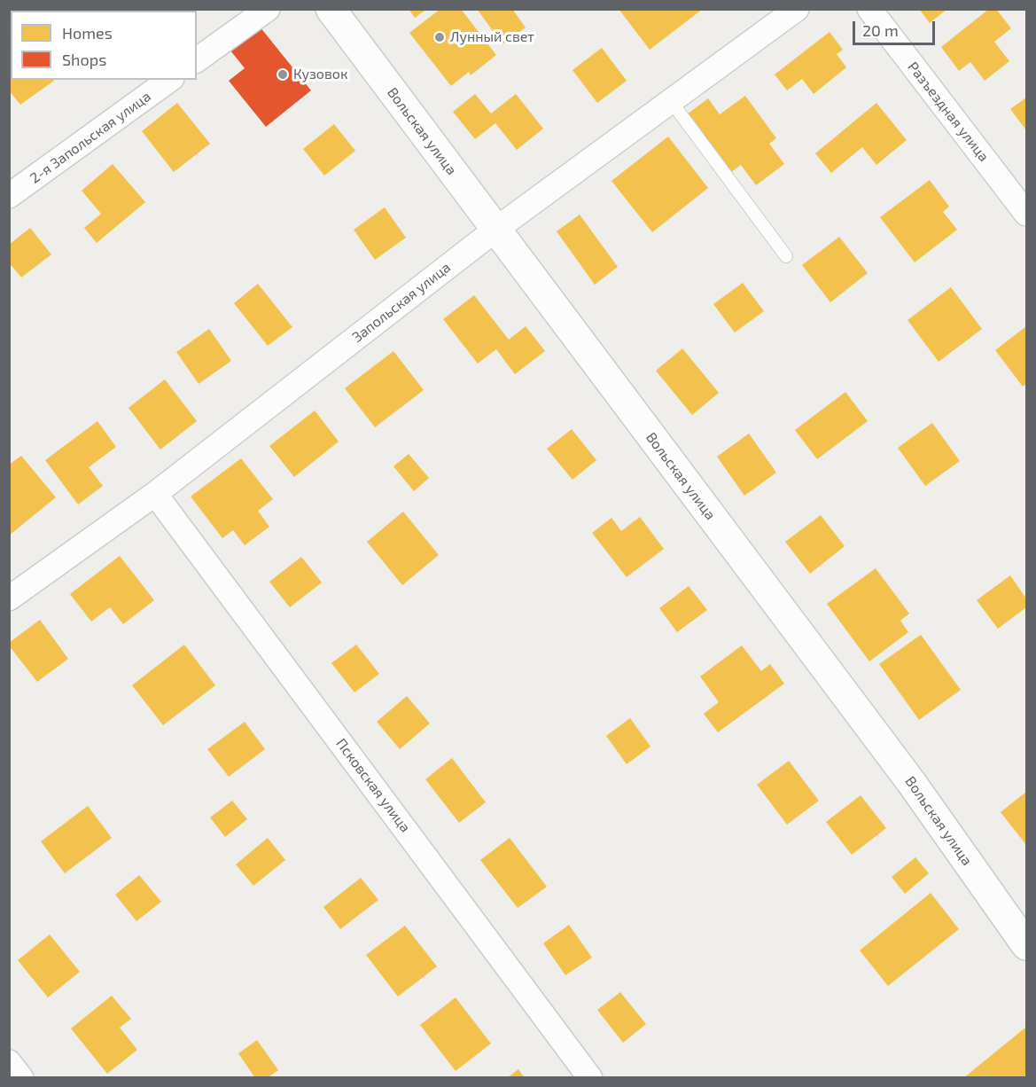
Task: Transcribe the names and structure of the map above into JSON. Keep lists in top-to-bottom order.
{
  "streets": {
    "street": [
      "Разъездная улица",
      "Вольская улица",
      "2-я Запольская улица",
      "Запольская улица",
      "Псковская улица"
    ]
  },
  "crossings": [
    ["Вольская улица", "Запольская улица"],
    ["Запольская улица", "Псковская улица"]
  ],
  "places": ["Лунный свет", "Кузовок"],
  "legend": ["Homes", "Shops"],
  "scale_bar": "20 m"
}
